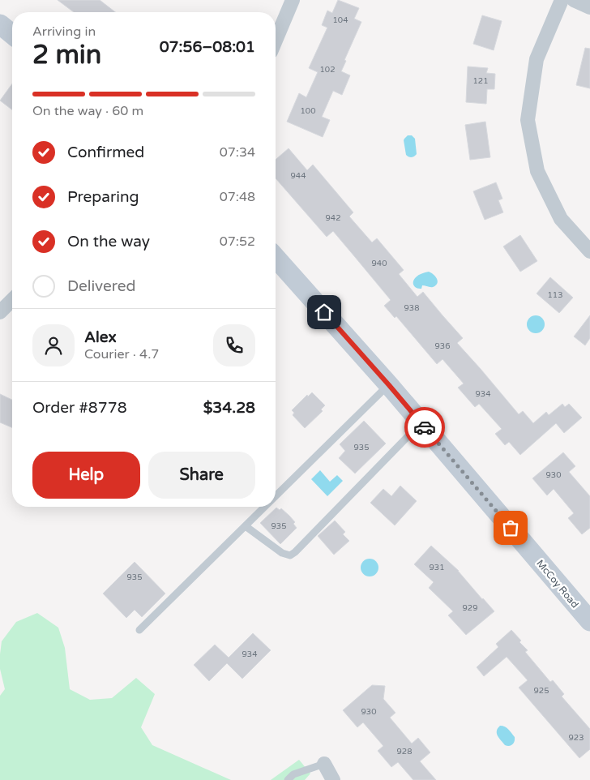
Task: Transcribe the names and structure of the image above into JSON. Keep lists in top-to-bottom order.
{
  "streets": {
    "street": ["McCoy Road"]
  },
  "house_numbers": [
    "104",
    "102",
    "121",
    "100",
    "944",
    "942",
    "940",
    "113",
    "938",
    "936",
    "934",
    "935",
    "930",
    "935",
    "931",
    "935",
    "929",
    "934",
    "925",
    "930",
    "923",
    "928"
  ],
  "page": {
    "heading": ["2 min", "Arriving in", "07:56–08:01"],
    "panel": [
      "Alex",
      "Courier · 4.7",
      "Order #8778",
      "$34.28"
    ],
    "bar": "On the way · 60 m",
    "list": [
      ["Confirmed", "07:34"],
      ["Preparing", "07:48"],
      ["On the way", "07:52"],
      "Delivered"
    ],
    "buttons": ["Help", "Share"]
  }
}
